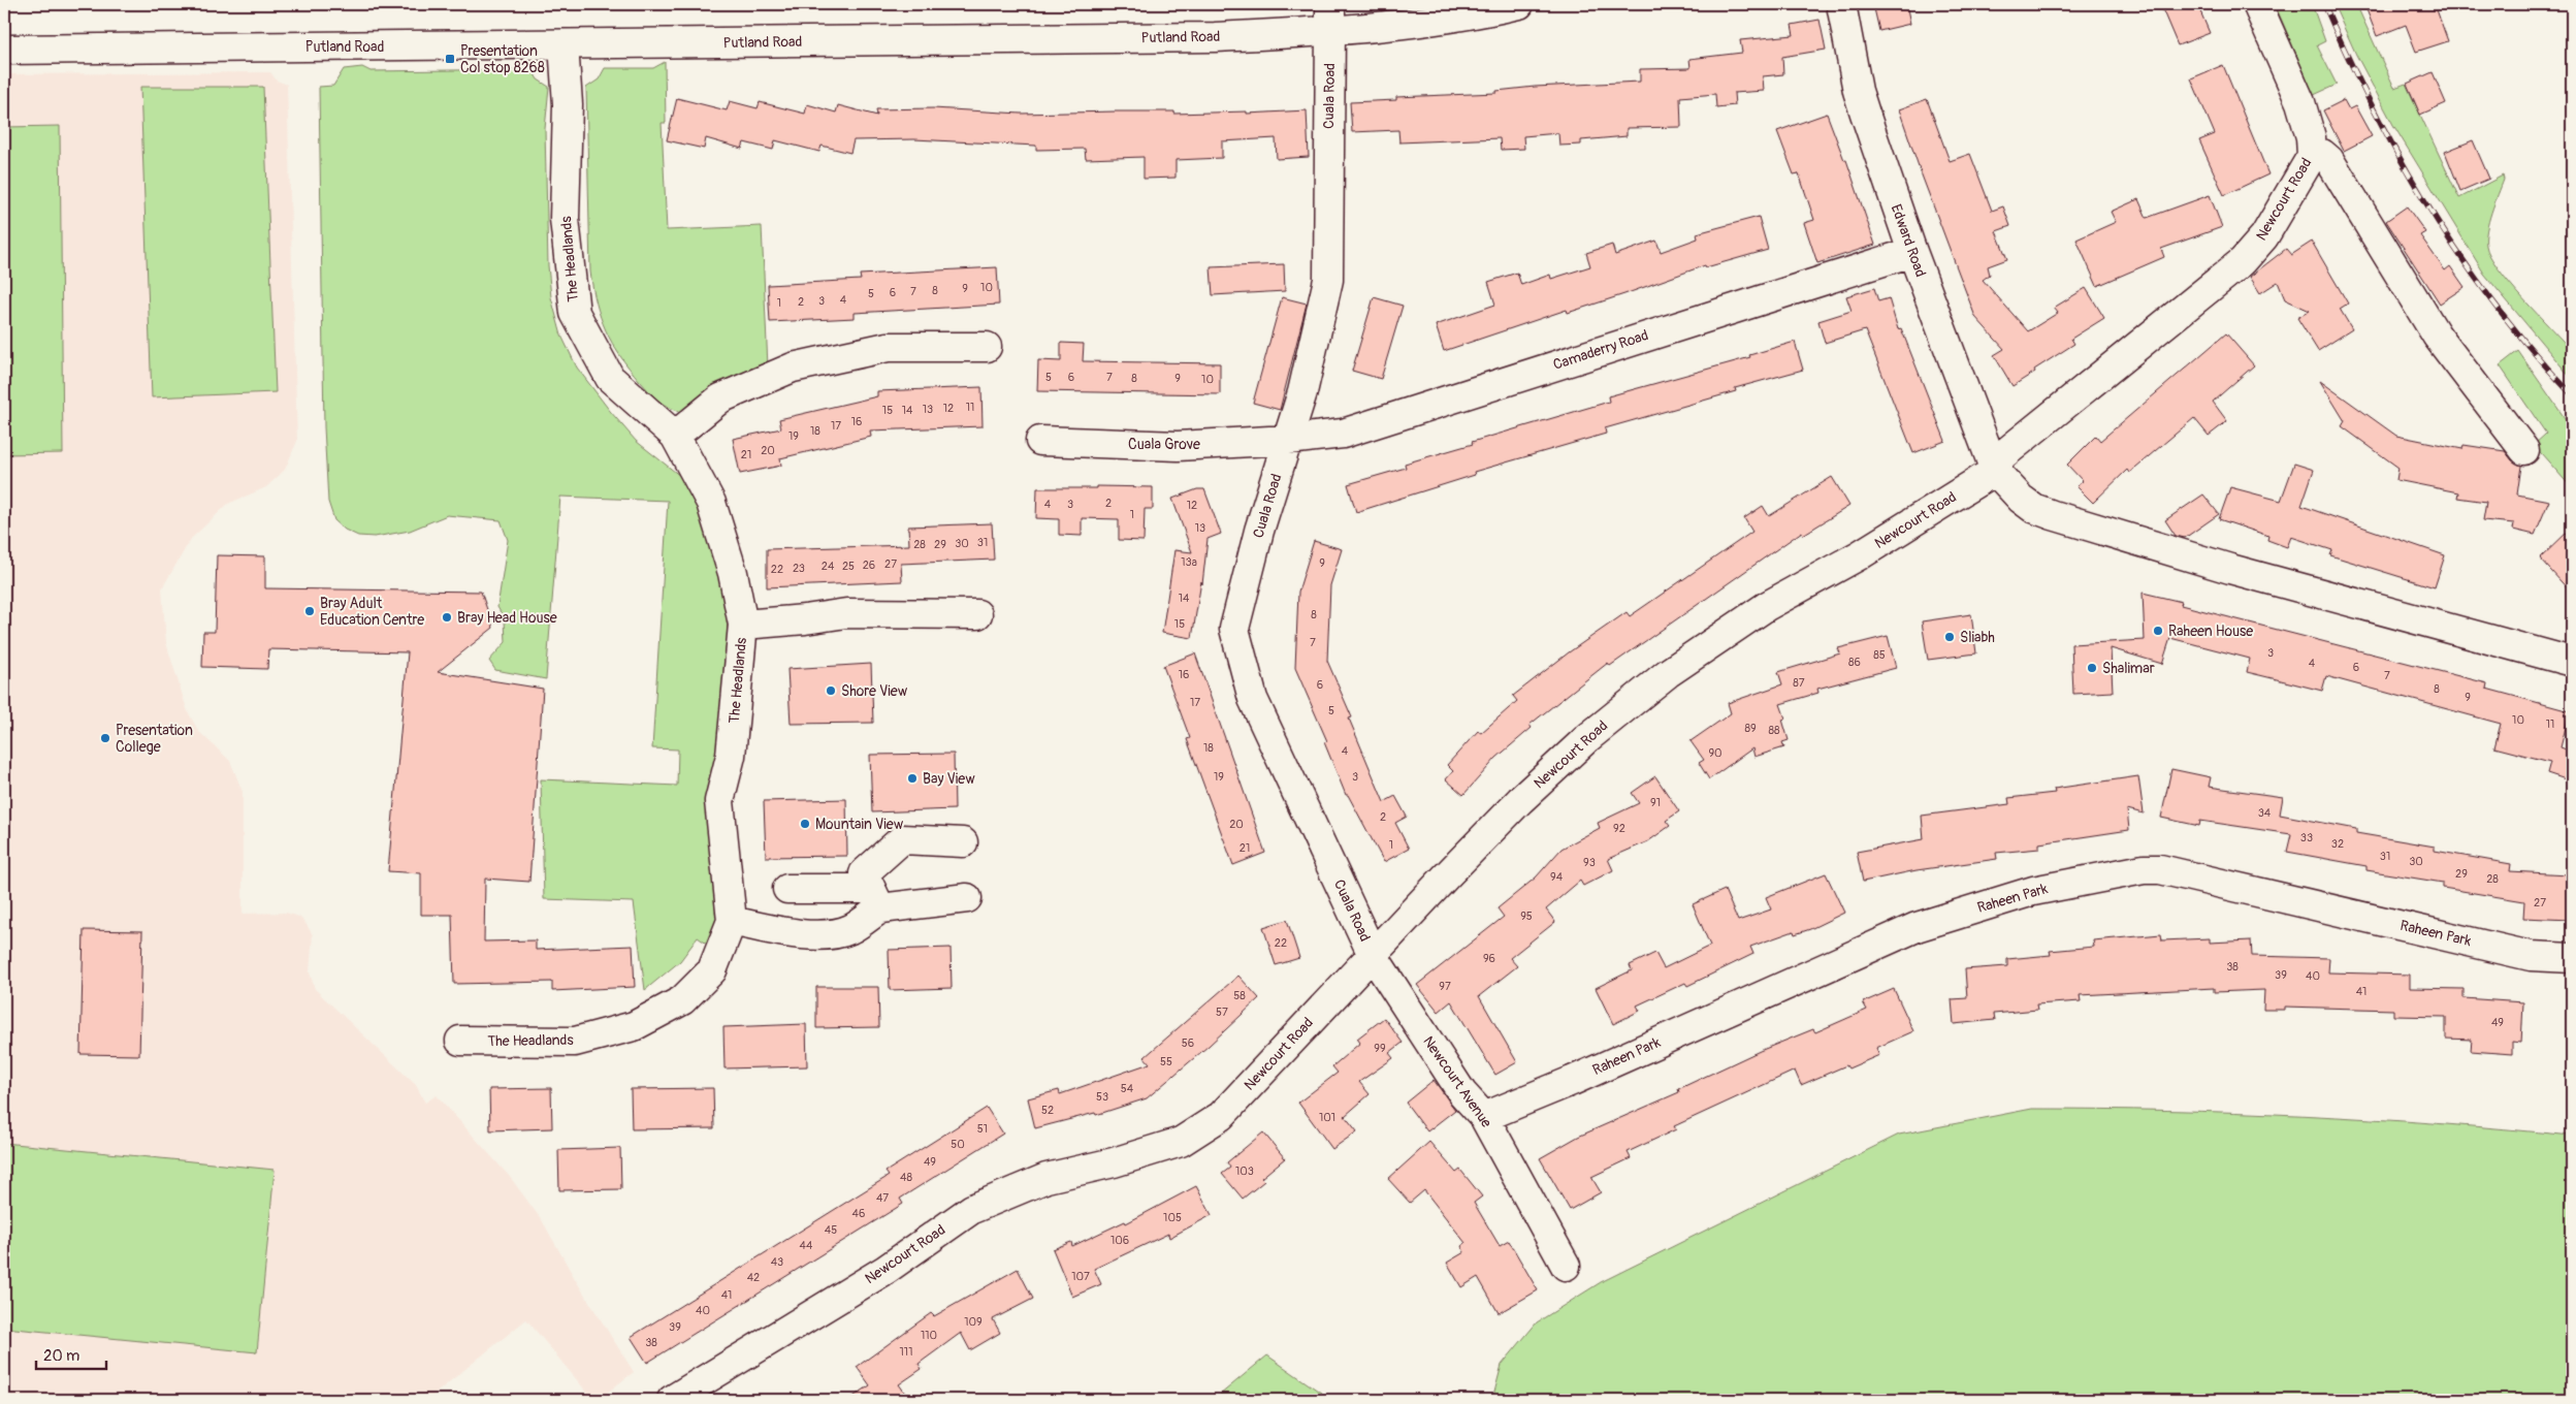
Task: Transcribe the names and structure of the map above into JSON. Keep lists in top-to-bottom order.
{
  "streets": {
    "street": [
      "Putland Road",
      "Cuala Road",
      "Newcourt Road",
      "Edward Road",
      "The Headlands",
      "Camaderry Road",
      "Cuala Grove",
      "Raheen Park",
      "Newcourt Avenue"
    ]
  },
  "crossings": [
    ["Putland Road", "Cuala Road"],
    ["Putland Road", "The Headlands"],
    ["Cuala Road", "Newcourt Road"],
    ["Cuala Road", "Camaderry Road"],
    ["Cuala Road", "Cuala Grove"],
    ["Cuala Road", "Newcourt Avenue"],
    ["Newcourt Road", "Edward Road"],
    ["Newcourt Road", "Newcourt Avenue"],
    ["Edward Road", "Camaderry Road"],
    ["Camaderry Road", "Cuala Grove"],
    ["Raheen Park", "Newcourt Avenue"]
  ],
  "places": {
    "transit": ["Presentation Col stop 8268"],
    "other": [
      "Bray Adult Education Centre",
      "Bray Head House",
      "Raheen House",
      "Sliabh",
      "Shalimar",
      "Shore View",
      "Presentation College",
      "Bay View",
      "Mountain View"
    ]
  },
  "house_numbers": [
    "10",
    "9",
    "8",
    "7",
    "6",
    "5",
    "4",
    "3",
    "2",
    "1",
    "5",
    "6",
    "7",
    "8",
    "9",
    "10",
    "11",
    "12",
    "13",
    "15",
    "14",
    "16",
    "17",
    "18",
    "19",
    "20",
    "21",
    "2",
    "4",
    "3",
    "12",
    "1",
    "13",
    "31",
    "30",
    "28",
    "29",
    "13a",
    "9",
    "27",
    "26",
    "24",
    "25",
    "23",
    "22",
    "14",
    "8",
    "15",
    "7",
    "3",
    "85",
    "86",
    "4",
    "6",
    "16",
    "7",
    "87",
    "6",
    "8",
    "9",
    "17",
    "5",
    "10",
    "11",
    "89",
    "88",
    "18",
    "4",
    "90",
    "19",
    "3",
    "91",
    "34",
    "2",
    "20",
    "92",
    "33",
    "32",
    "1",
    "21",
    "31",
    "30",
    "93",
    "29",
    "94",
    "28",
    "27",
    "95",
    "22",
    "96",
    "38",
    "39",
    "40",
    "97",
    "41",
    "58",
    "57",
    "49",
    "56",
    "99",
    "55",
    "54",
    "53",
    "52",
    "101",
    "51",
    "50",
    "49",
    "103",
    "48",
    "47",
    "46",
    "105",
    "45",
    "106",
    "44",
    "43",
    "107",
    "42",
    "41",
    "40",
    "109",
    "39",
    "110",
    "38",
    "111"
  ],
  "scale_bar": "20 m"
}
